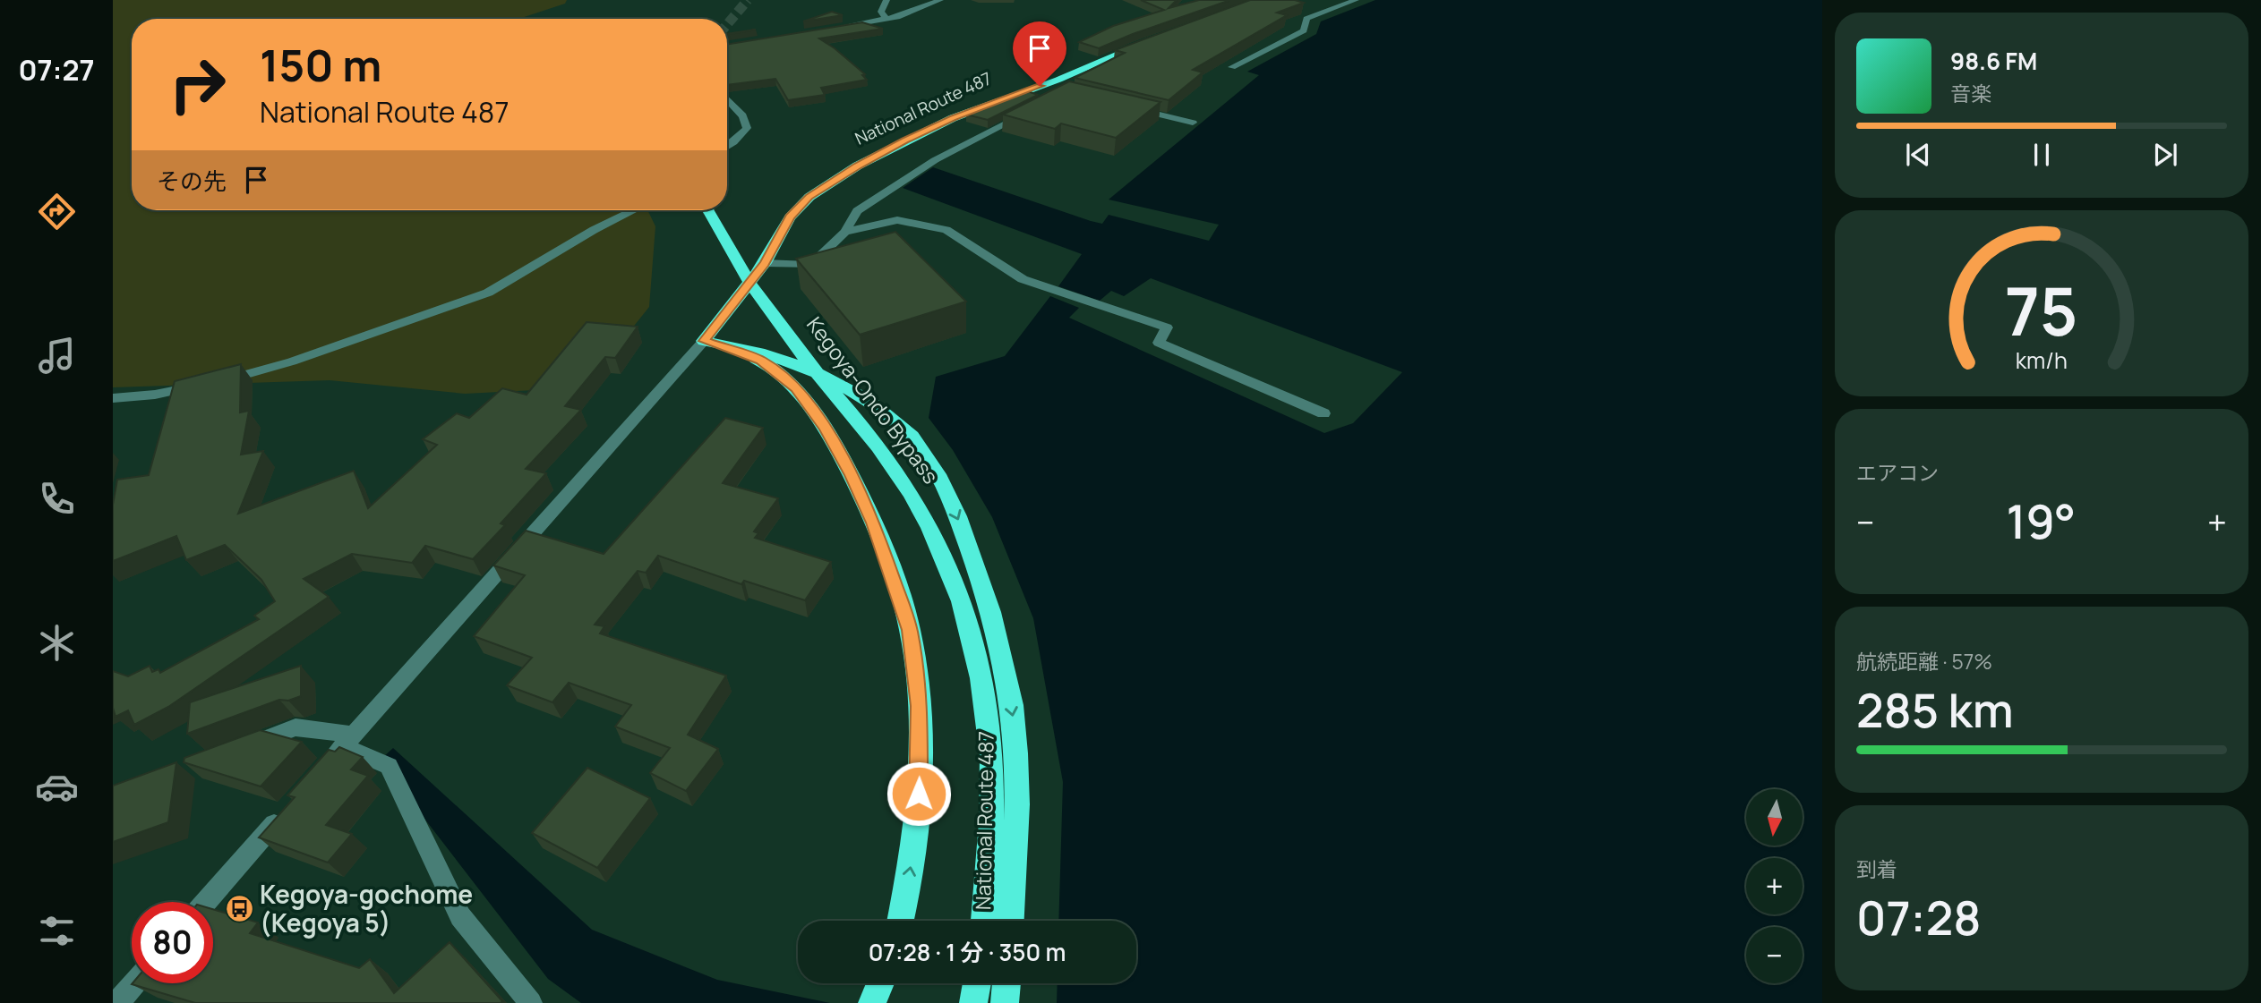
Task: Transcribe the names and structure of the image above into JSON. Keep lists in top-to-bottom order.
{
  "streets": {
    "highway": ["National Route 487", "Kegoya-Ondo Bypass"]
  },
  "places": {
    "bus stop": ["Kegoya-gochome (Kegoya 5)"]
  },
  "north": "bottom",
  "page": {
    "tabs": "07:27",
    "turn": ["150 m", "National Route 487"],
    "song": ["98.6 FM", "音楽"],
    "then": "その先",
    "tile": [
      "エアコン",
      ["航続距離 · 57%", "285 km"],
      ["到着", "07:28"]
    ],
    "heat": ["−", "19°", "+"],
    "map_buttons": ["+", "−"],
    "limit": "80",
    "trip": "07:28 · 1 分 · 350 m",
    "gauge": ["75", "km/h"]
  }
}
